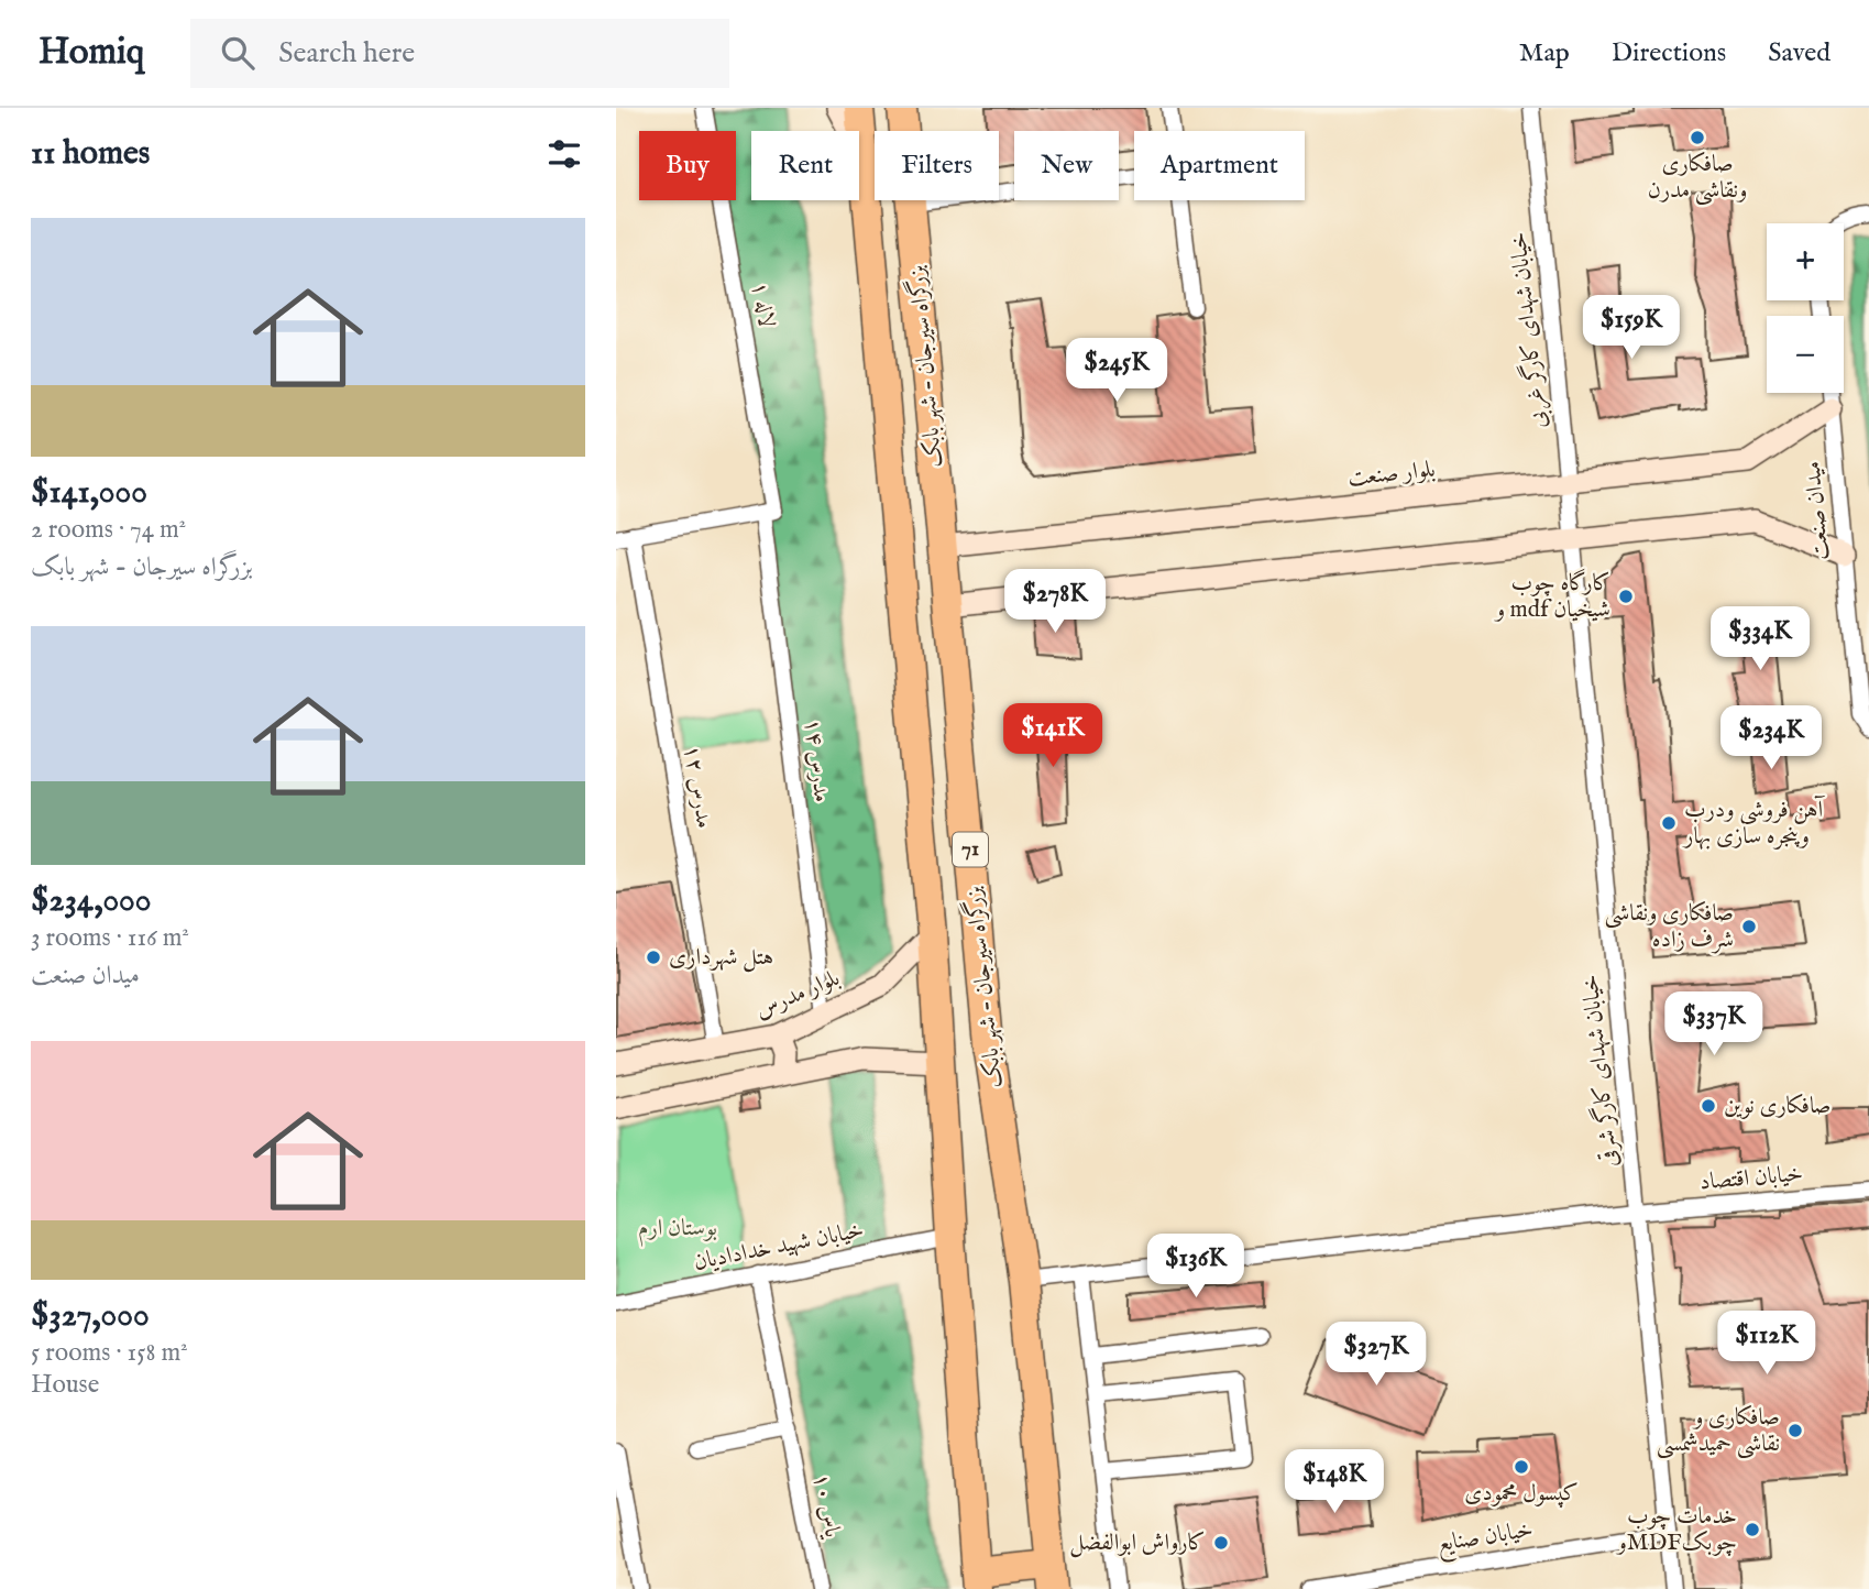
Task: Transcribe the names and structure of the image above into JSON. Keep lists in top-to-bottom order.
{
  "streets": {
    "highway": ["بزرگراه سیرجان - شهر بابک", "71"],
    "street": [
      "لاله ۱",
      "خیابان شهدای کارگر غربی",
      "بلوار صنعت",
      "میدان صنعت",
      "مدرس ۱۴",
      "مدرس ۱۲",
      "بلوار مدرس",
      "خیابان شهدای کارگر شرقی",
      "خیابان اقتصاد",
      "خیابان شهید خدادادیان",
      "یاس ۱۰",
      "خیابان صنایع"
    ]
  },
  "crossings": [
    ["لاله ۱", "مدرس ۱۴"],
    ["خیابان شهدای کارگر غربی", "بلوار صنعت"],
    ["خیابان شهدای کارگر غربی", "خیابان شهدای کارگر شرقی"],
    ["بزرگراه سیرجان - شهر بابک", "بلوار صنعت"],
    ["بزرگراه سیرجان - شهر بابک", "بلوار مدرس"],
    ["بزرگراه سیرجان - شهر بابک", "خیابان اقتصاد"],
    ["بزرگراه سیرجان - شهر بابک", "خیابان شهید خدادادیان"],
    ["بلوار صنعت", "میدان صنعت"],
    ["مدرس ۱۴", "بلوار مدرس"],
    ["مدرس ۱۲", "بلوار مدرس"],
    ["خیابان شهدای کارگر شرقی", "خیابان اقتصاد"],
    ["خیابان شهدای کارگر شرقی", "خیابان صنایع"],
    ["خیابان شهید خدادادیان", "یاس ۱۰"]
  ],
  "parks": ["بوستان ارم"],
  "places": [
    "صافکاری ونقاشی مدرن",
    "کارگاه چوب و mdf شیخیان",
    "آهن فروشی ودرب وپنجره سازی بهار",
    "صافکاری ونقاشی شرف زاده",
    "هتل شهرداری",
    "صافکاری نوین",
    "صافکاری و نقاشی حمیدشمسی",
    "کپسول محمودی",
    "خدمات چوب وMDFچوبک",
    "کارواش ابوالفضل"
  ],
  "page": {
    "header": "Homiq",
    "search": "Search here",
    "nav": ["Map", "Directions", "Saved"],
    "heading": "11 homes",
    "chip": [
      "Buy",
      "Rent",
      "Filters",
      "New",
      "Apartment"
    ],
    "list": [
      {
        "name": "$141,000",
        "note": "2 rooms · 74 m² · بزرگراه سیرجان - شهر بابک"
      },
      {
        "name": "$234,000",
        "note": "3 rooms · 116 m² · میدان صنعت"
      },
      {
        "name": "$327,000",
        "note": "5 rooms · 158 m² · House"
      }
    ],
    "map_buttons": ["+", "−"],
    "price": [
      "$159K",
      "$245K",
      "$278K",
      "$334K",
      "$141K",
      "$234K",
      "$337K",
      "$136K",
      "$112K",
      "$327K",
      "$148K"
    ]
  }
}
